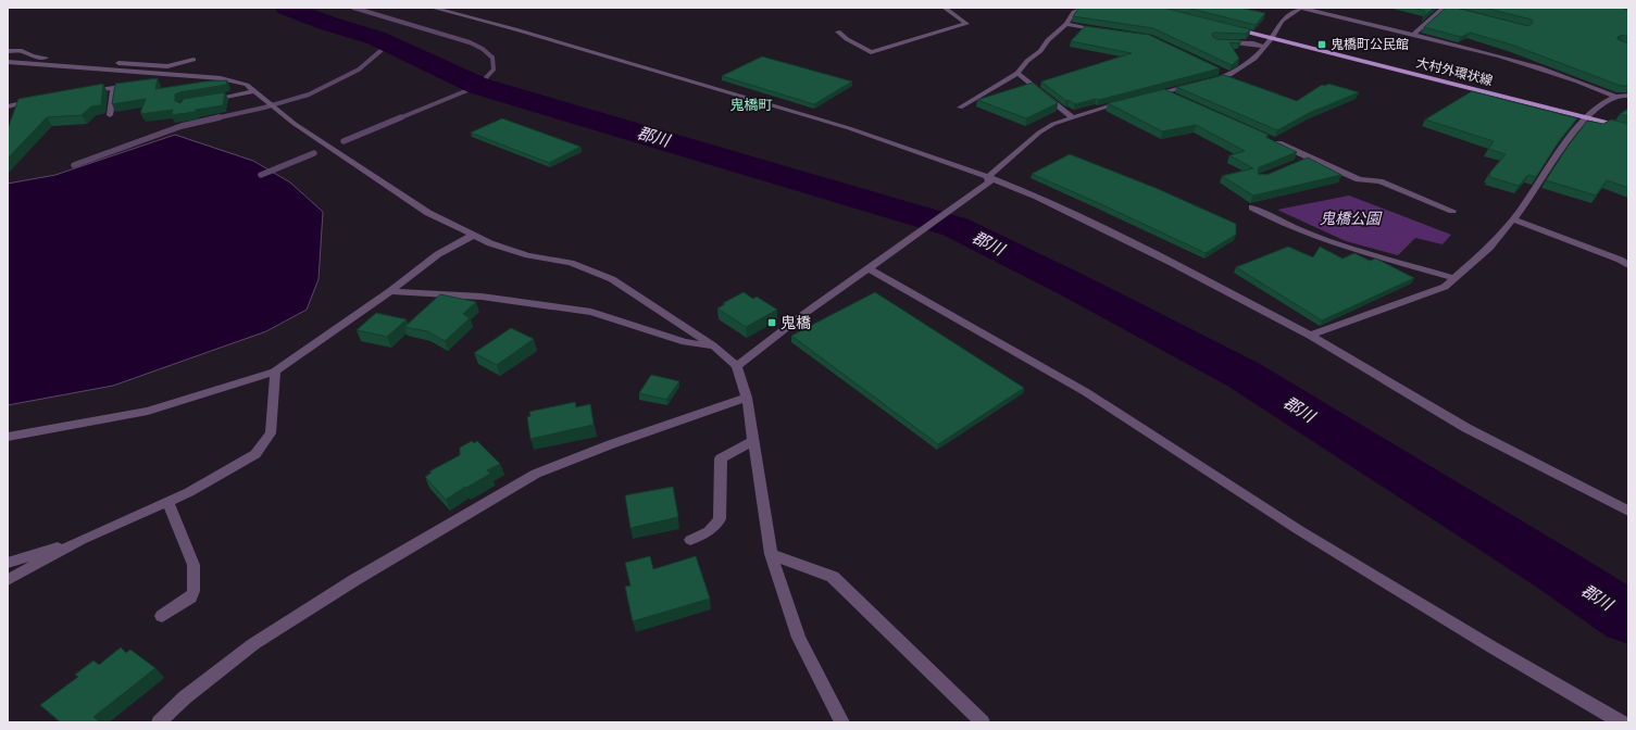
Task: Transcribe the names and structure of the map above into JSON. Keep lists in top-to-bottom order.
{
  "streets": {
    "main road": ["大村外環状線"]
  },
  "districts": ["鬼橋町"],
  "water": ["郡川"],
  "parks": ["鬼橋公園"],
  "places": {
    "transit": ["鬼橋町公民館", "鬼橋"]
  }
}
